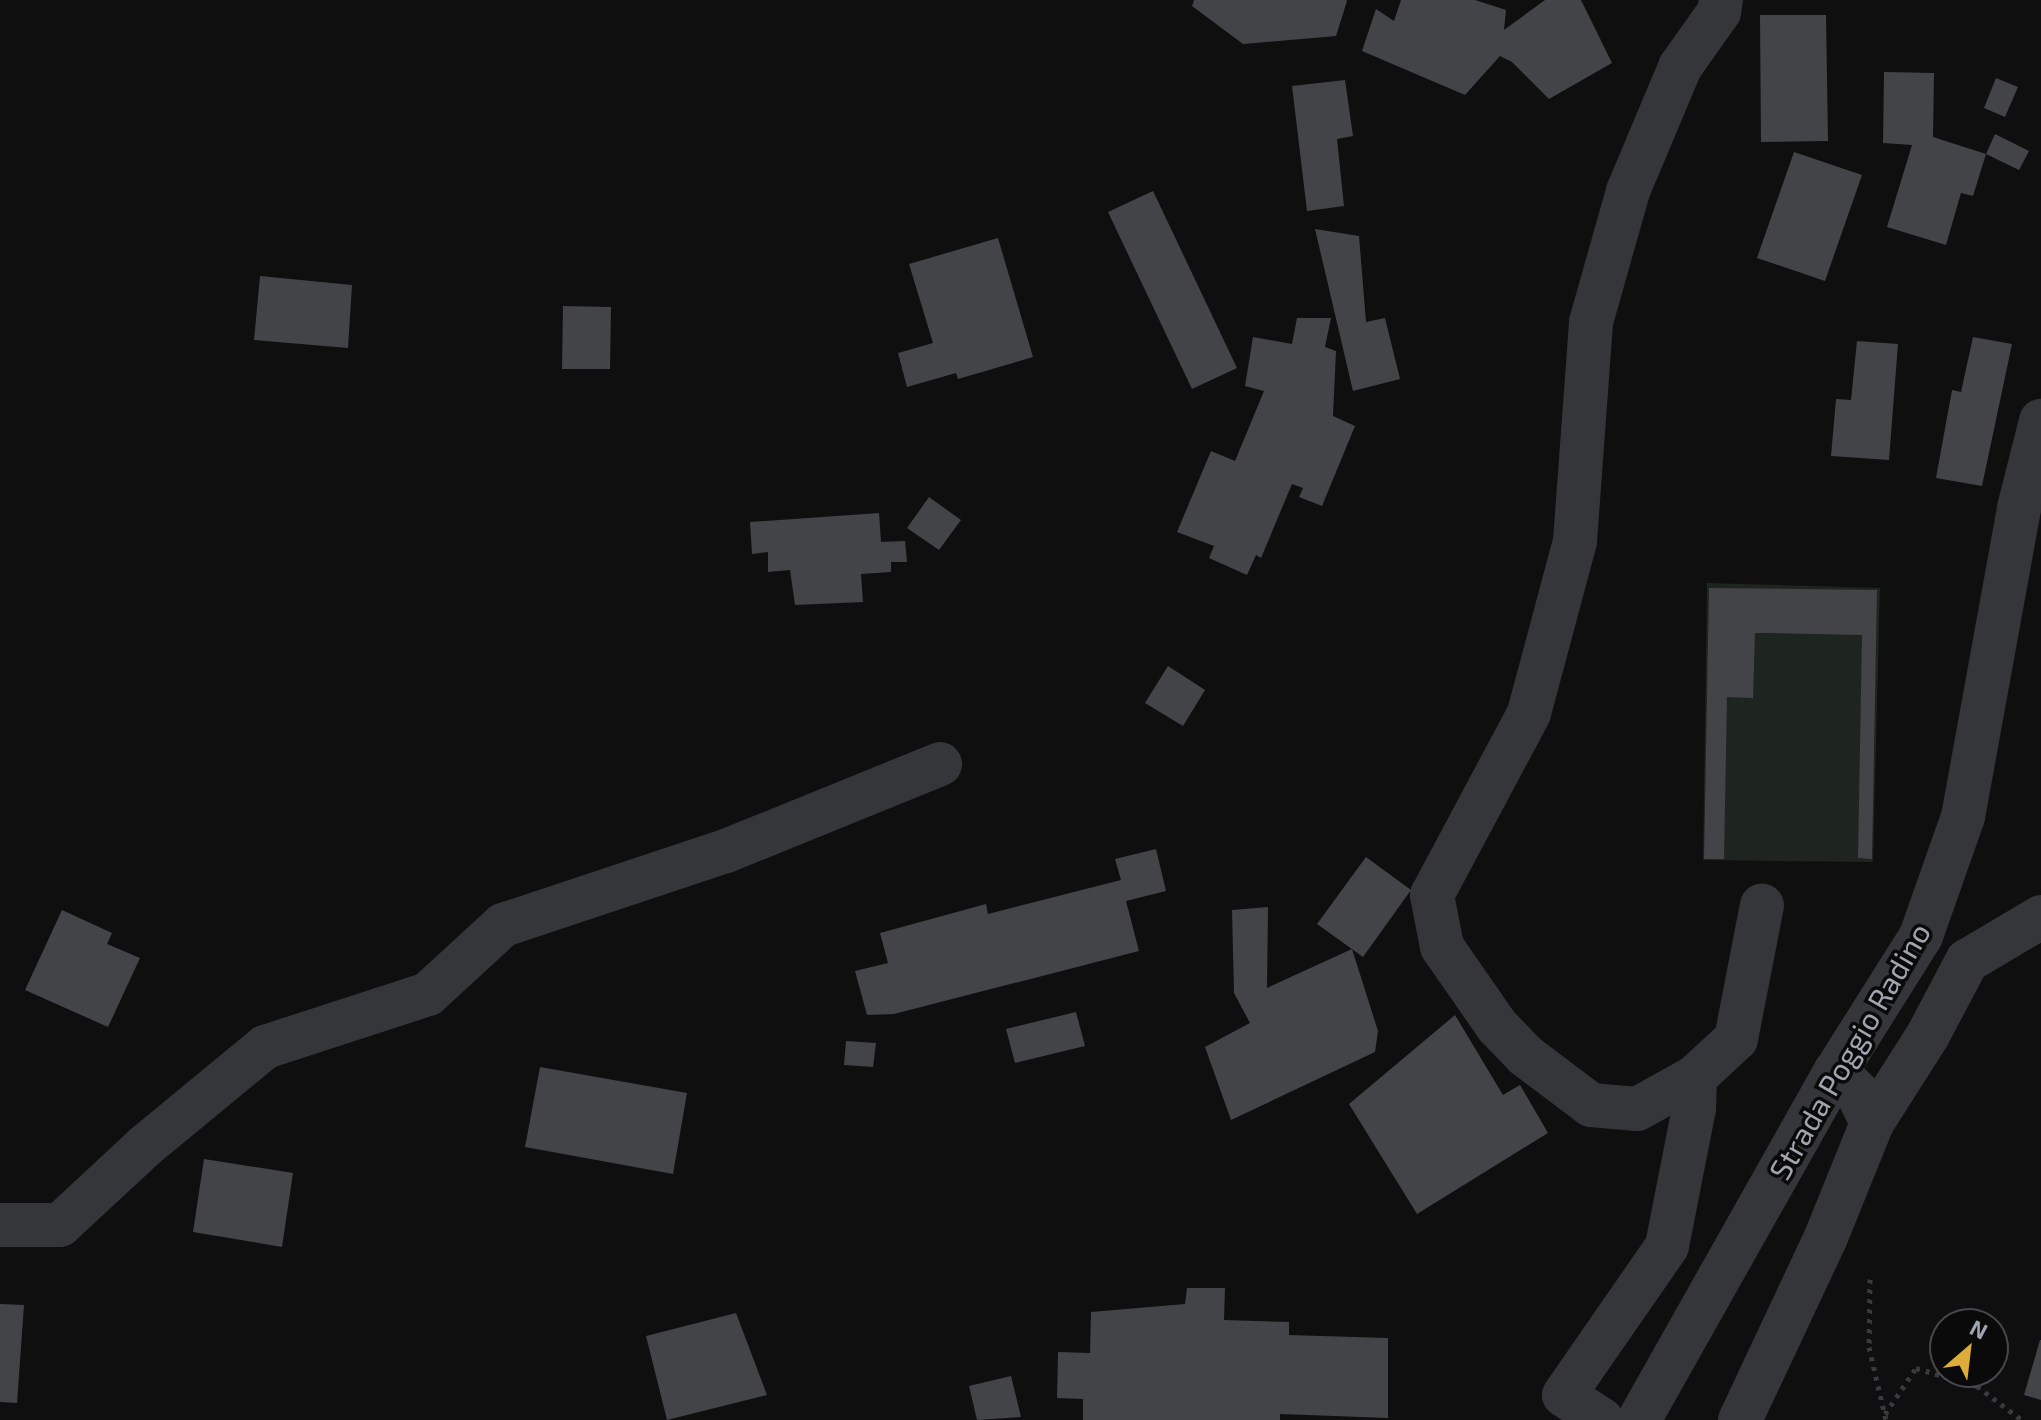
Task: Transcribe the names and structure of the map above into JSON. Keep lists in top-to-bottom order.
{
  "streets": {
    "street": ["Strada Poggio Radino"]
  },
  "north": "top right"
}
